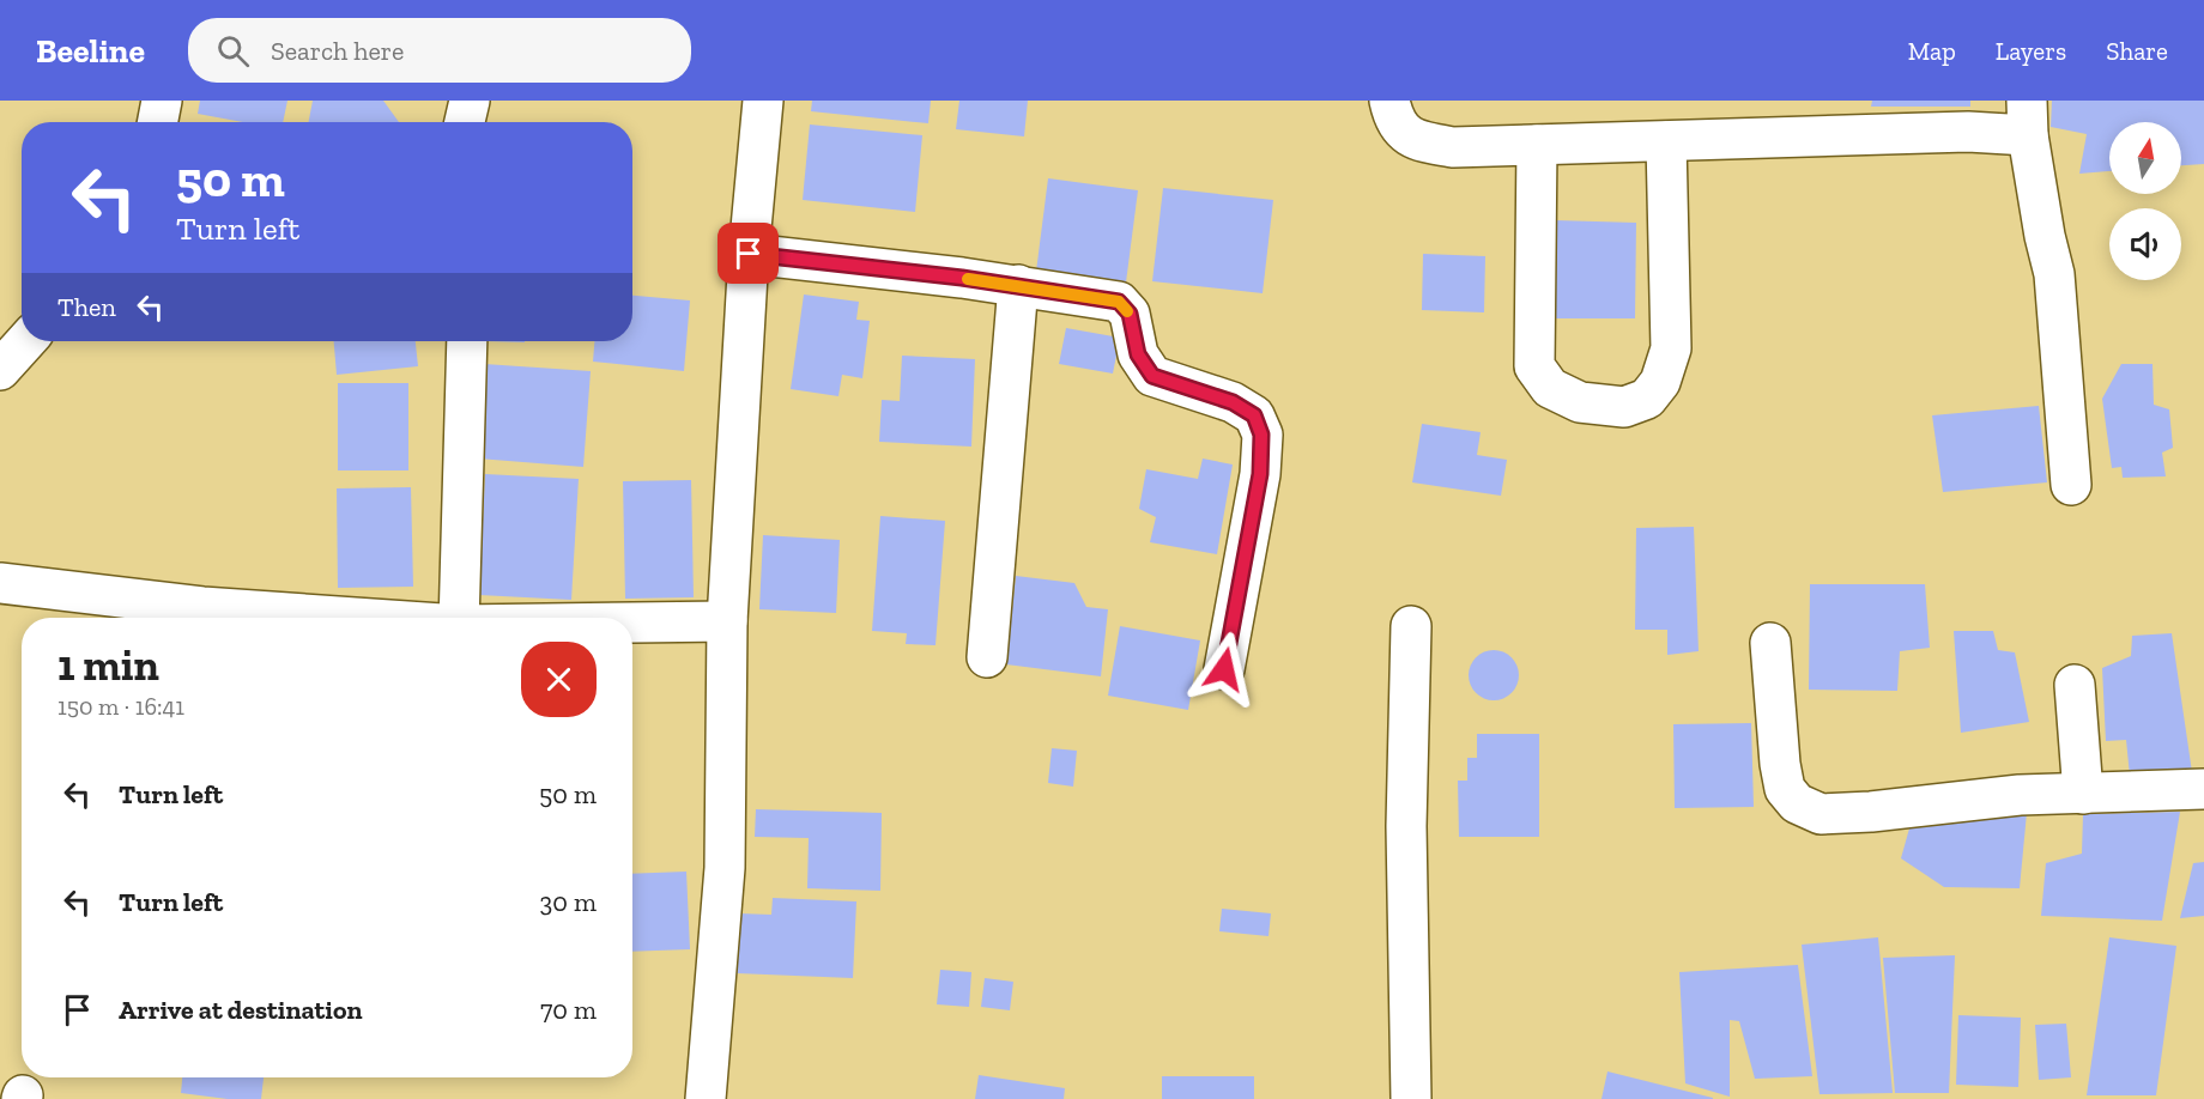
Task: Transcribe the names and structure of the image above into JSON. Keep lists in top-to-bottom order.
{
  "north": "top",
  "page": {
    "header": "Beeline",
    "search": "Search here",
    "nav": ["Map", "Layers", "Share"],
    "turn": ["50 m", "Turn left"],
    "then": "Then",
    "heading": ["1 min", "150 m · 16:41"],
    "list": [
      {
        "name": "Turn left",
        "value": "50 m"
      },
      {
        "name": "Turn left",
        "value": "30 m"
      },
      {
        "name": "Arrive at destination",
        "value": "70 m"
      }
    ]
  }
}
